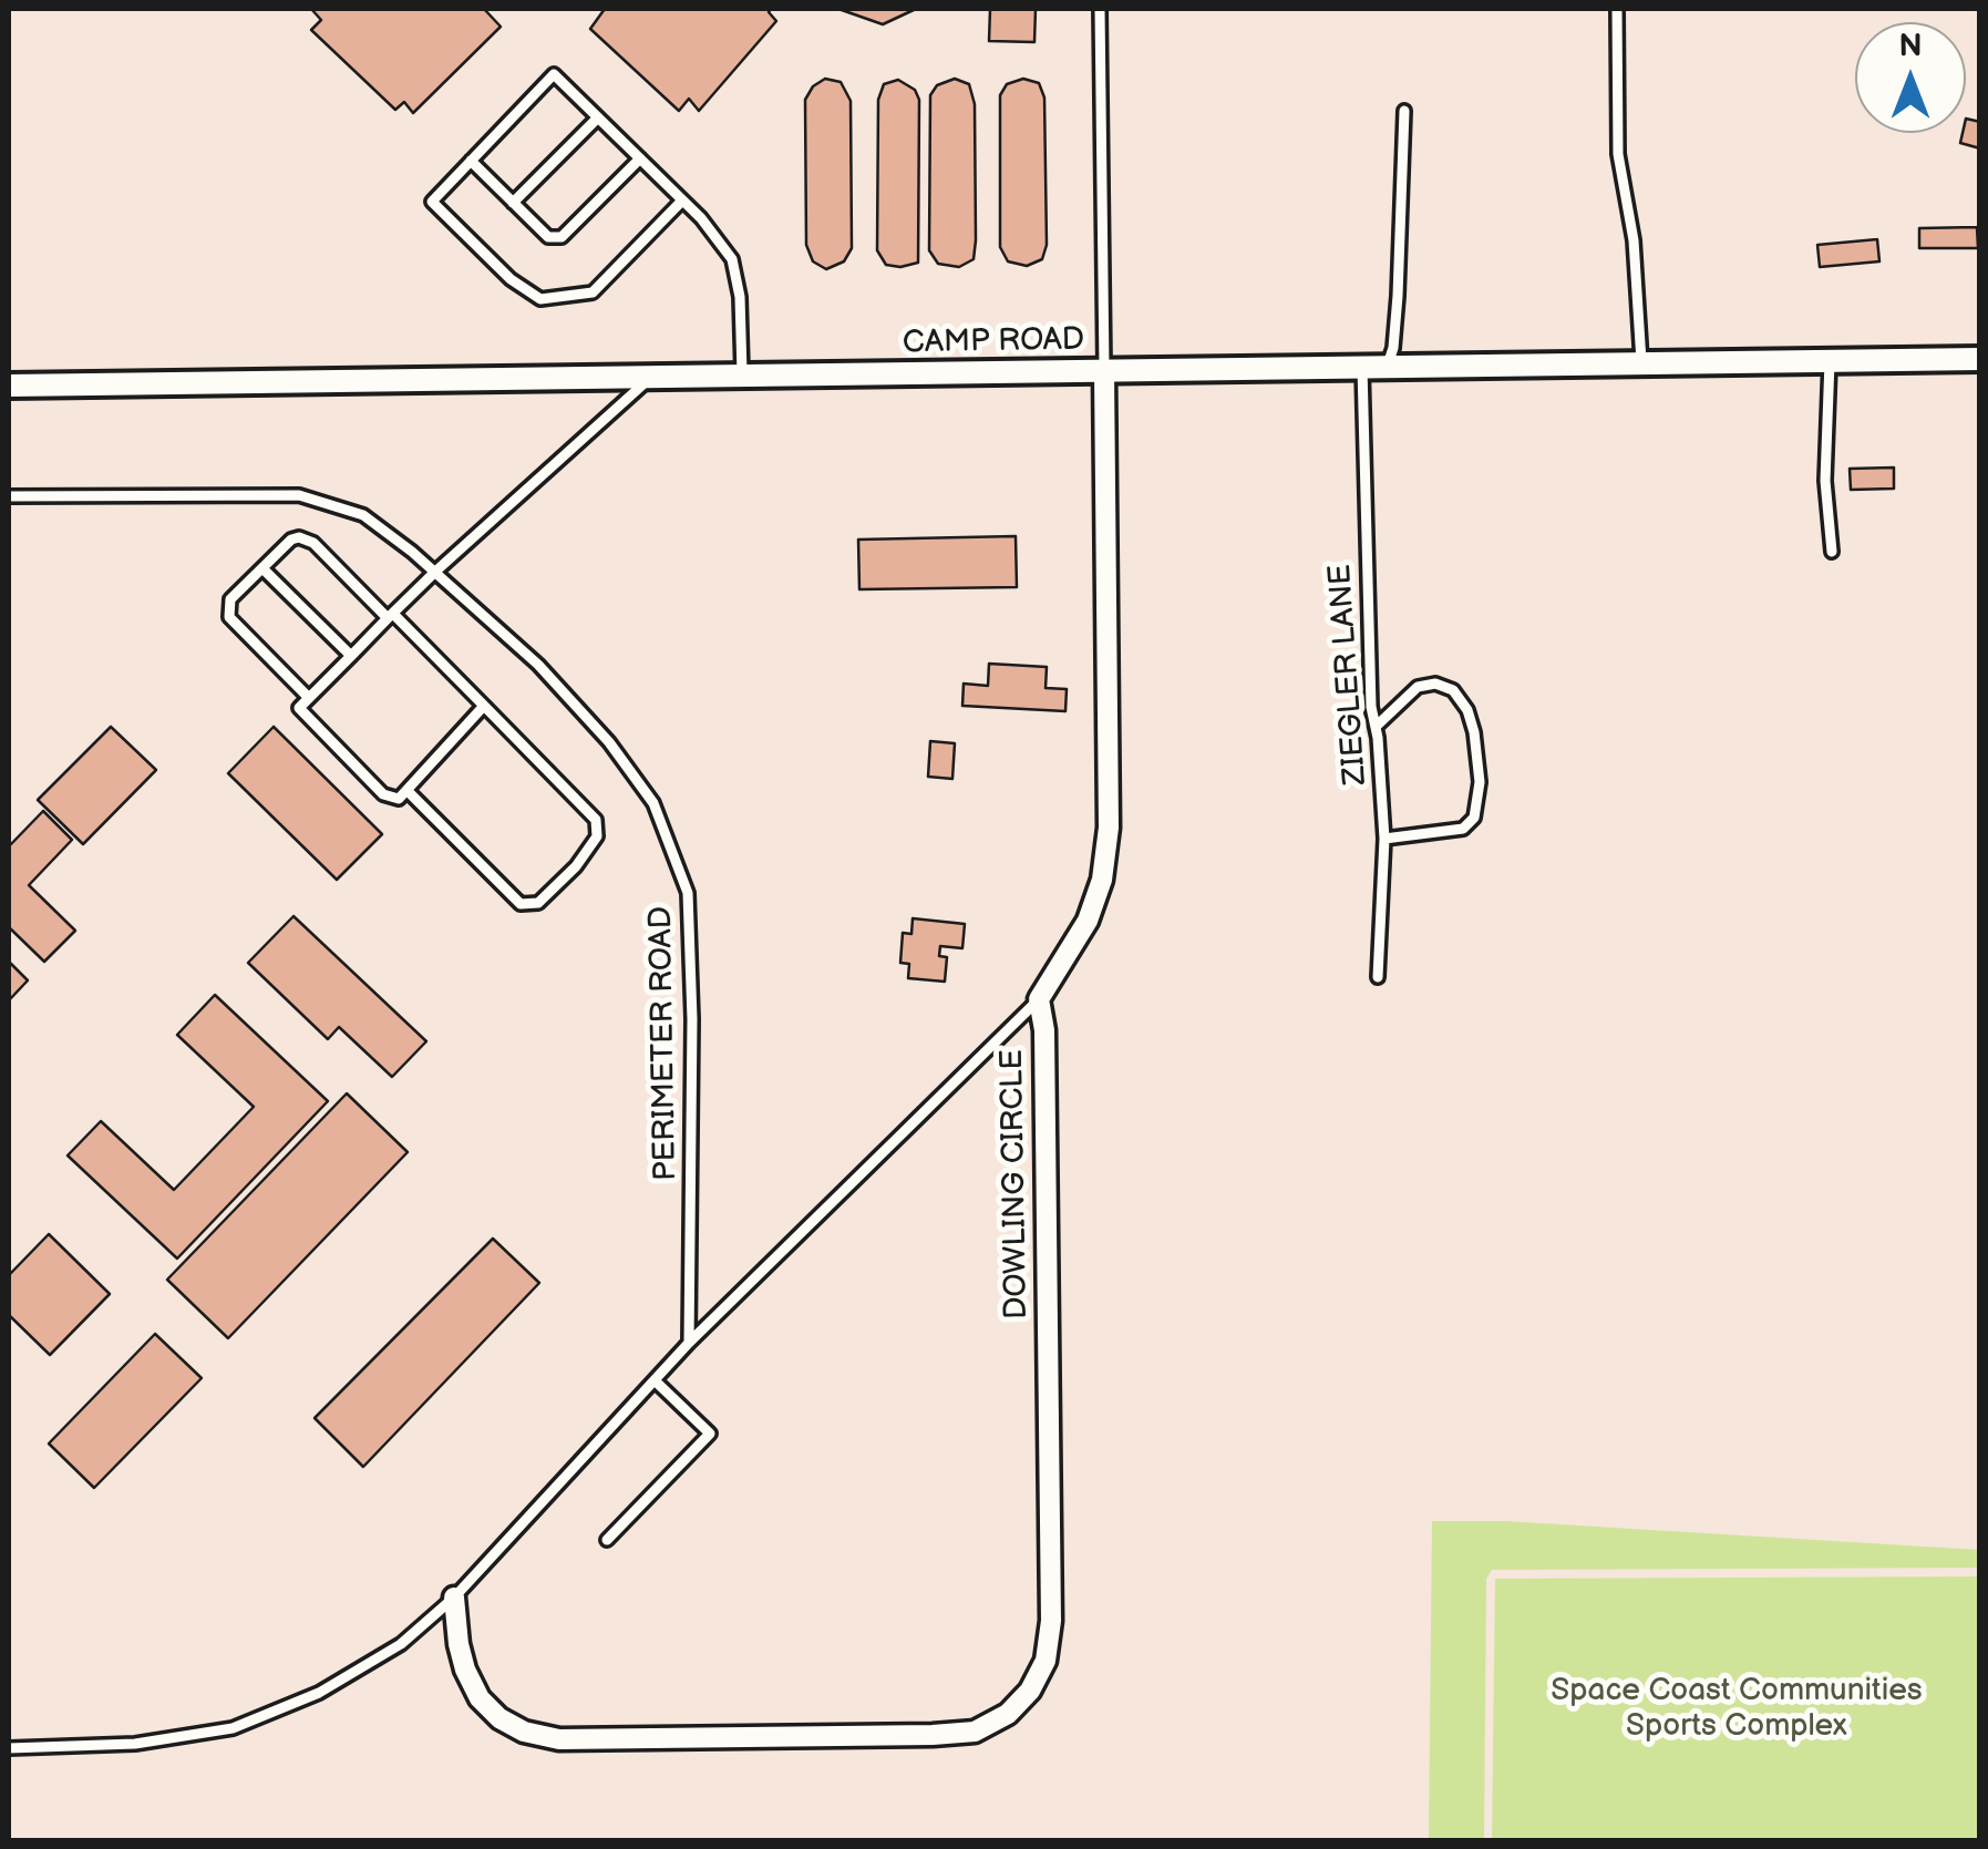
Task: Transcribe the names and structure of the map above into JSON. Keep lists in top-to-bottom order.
{
  "streets": {
    "street": ["CAMP ROAD", "DOWLING CIRCLE"],
    "lane": ["ZIEGLER LANE", "PERIMETER ROAD"]
  },
  "crossings": [
    ["CAMP ROAD", "ZIEGLER LANE"]
  ],
  "parks": ["Space Coast Communities Sports Complex"],
  "north": "top"
}
